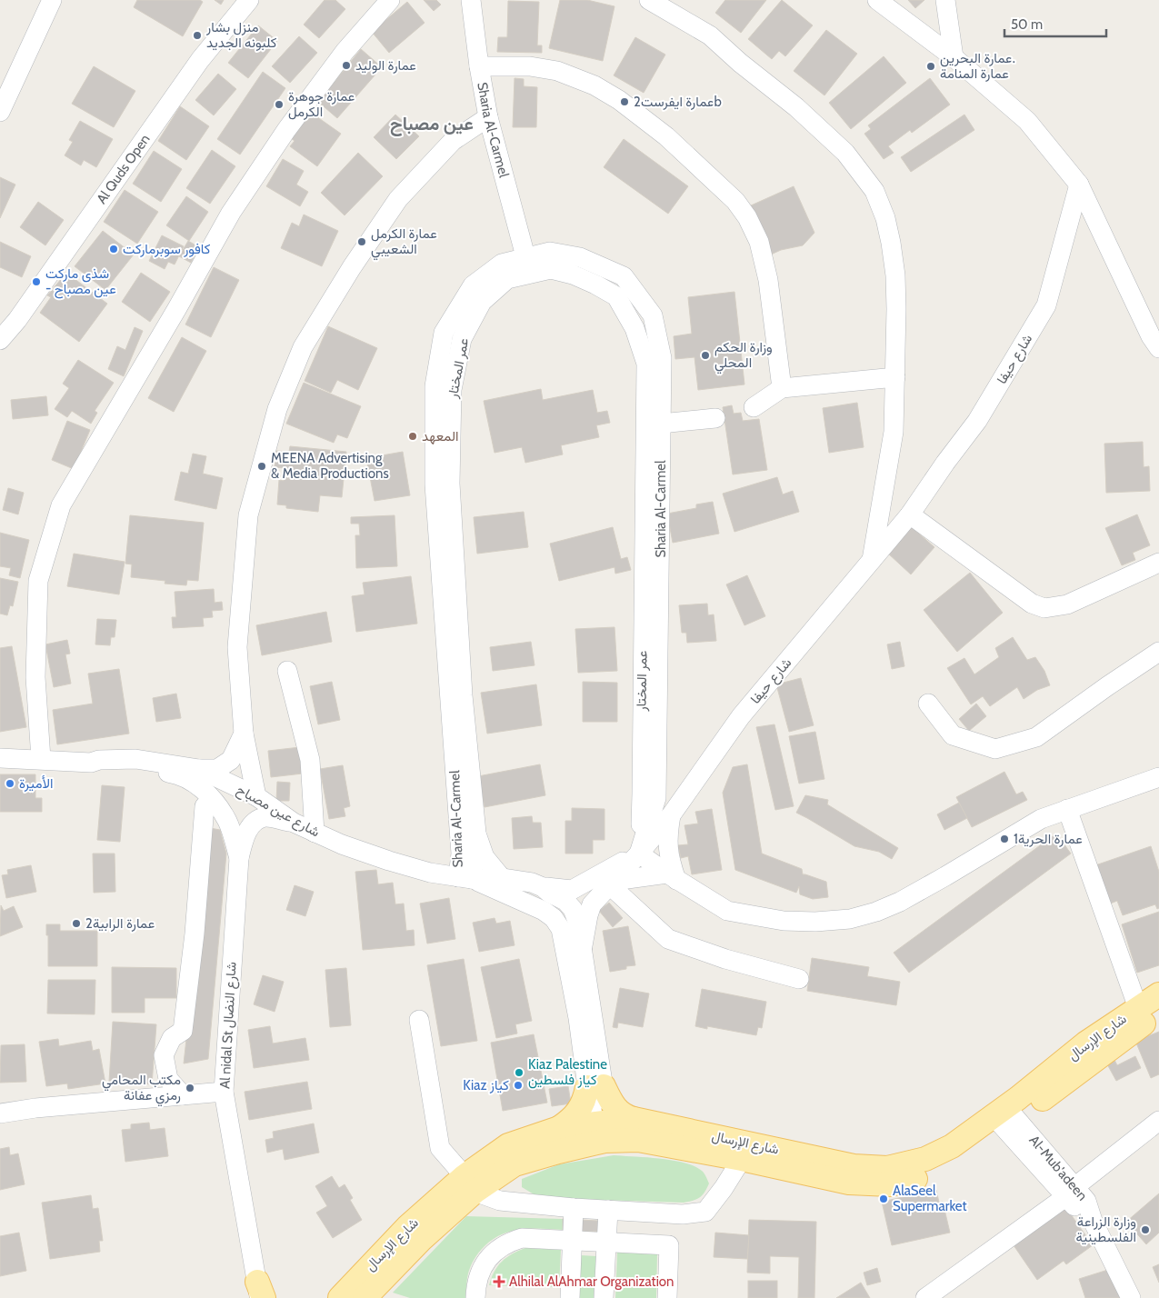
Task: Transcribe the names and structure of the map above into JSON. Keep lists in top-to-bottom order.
{
  "streets": {
    "main road": ["شارع الإرسال"],
    "street": [
      "Sharia Al-Carmel",
      "Al Quds Open",
      "شارع حيفا",
      "عمر المختار",
      "شارع عين مصباح",
      "Al nidal St شارع النضال",
      "Al-Mub'adeen"
    ]
  },
  "crossings": [
    ["Sharia Al-Carmel", "شارع حيفا"],
    ["Sharia Al-Carmel", "عمر المختار"],
    ["Sharia Al-Carmel", "شارع عين مصباح"],
    ["شارع حيفا", "عمر المختار"],
    ["عمر المختار", "شارع عين مصباح"],
    ["شارع الإرسال", "Al-Mub'adeen"]
  ],
  "districts": ["عين مصباح"],
  "places": {
    "other": [
      "منزل بشار كلبونه الجديد",
      "عمارة الوليد",
      "عمارة البحرين. عمارة المنامة",
      "عمارة ايفرست2b",
      "عمارة جوهرة الكرمل",
      "عمارة الكرمل الشعيبي",
      "كافور سوبرماركت",
      "شذى ماركت - عين مصباح",
      "وزارة الحكم المحلي",
      "المعهد",
      "MEENA Advertising & Media Productions",
      "الأميرة",
      "عمارة الحرية1",
      "عمارة الرابية2",
      "Kiaz Palestine كياز فلسطين",
      "Kiaz كياز",
      "مكتب المحامي رمزي عفانة",
      "AlaSeel Supermarket",
      "وزارة الزراعة الفلسطينية"
    ],
    "health": ["Alhilal AlAhmar Organization"]
  },
  "scale_bar": "50 m"
}
